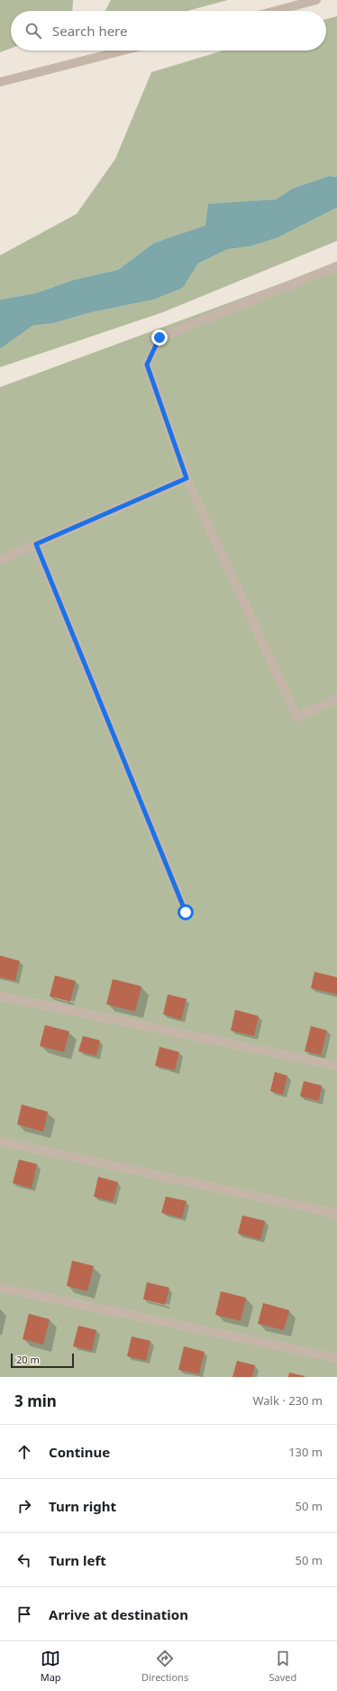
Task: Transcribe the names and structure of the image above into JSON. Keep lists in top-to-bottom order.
{
  "scale_bar": "20 m",
  "page": {
    "search": "Search here",
    "scale": "20 m",
    "heading": ["3 min", "Walk · 230 m"],
    "list": [
      ["Continue", "130 m"],
      ["Turn right", "50 m"],
      ["Turn left", "50 m"],
      "Arrive at destination"
    ],
    "nav": ["Map", "Directions", "Saved"]
  }
}
